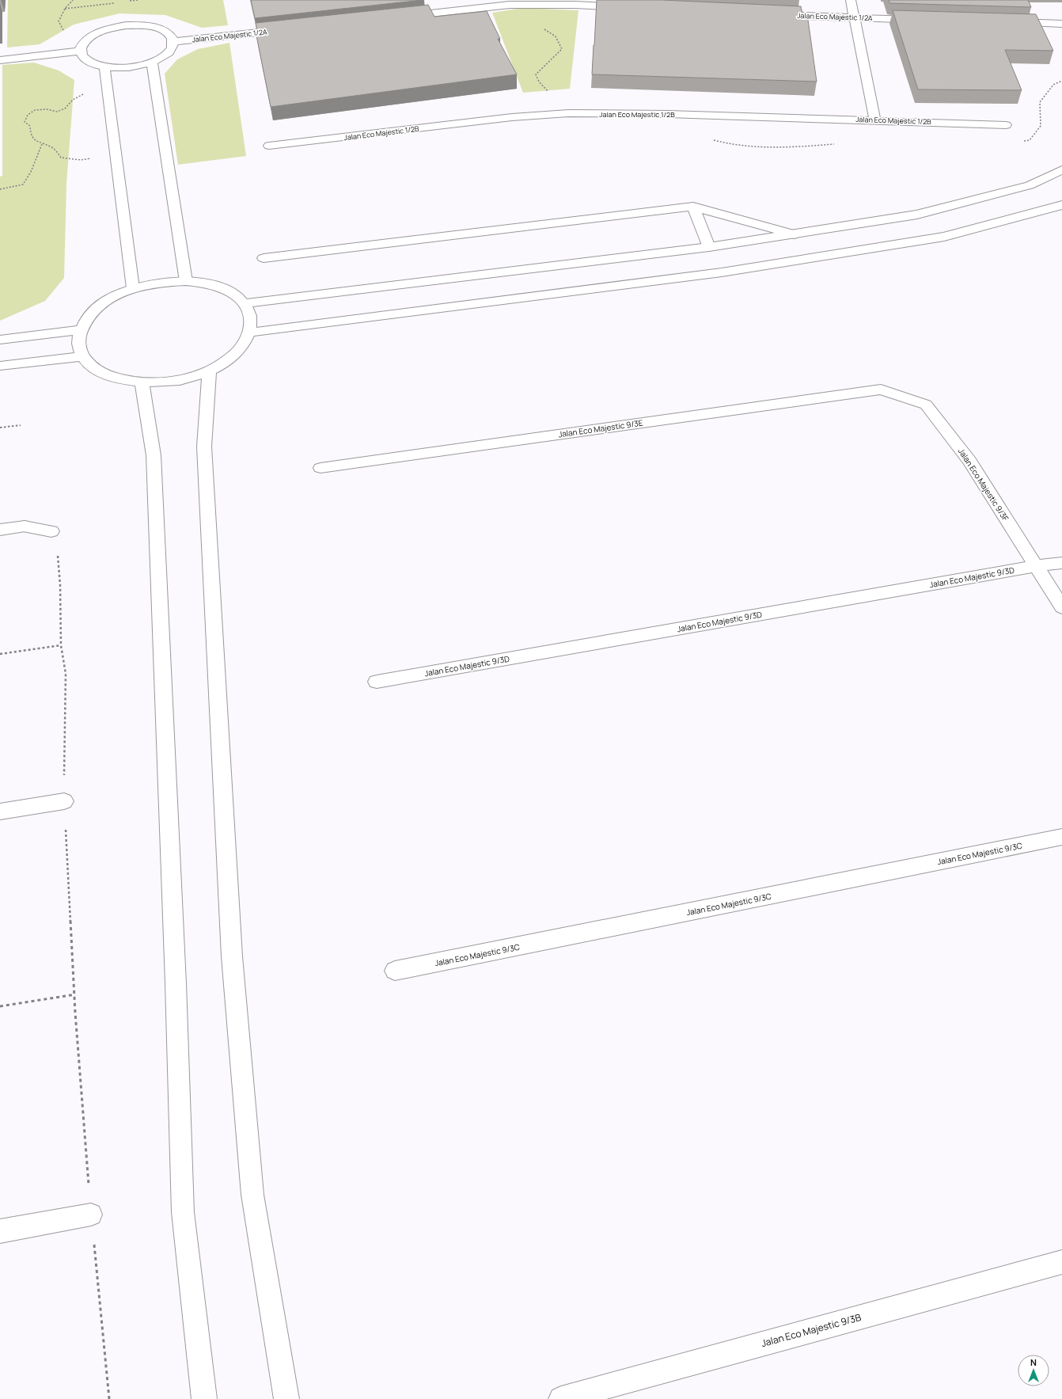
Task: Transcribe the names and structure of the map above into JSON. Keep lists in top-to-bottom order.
{
  "streets": {
    "street": [
      "Jalan Eco Majestic 1/2A",
      "Jalan Eco Majestic 1/2B",
      "Jalan Eco Majestic 9/3E",
      "Jalan Eco Majestic 9/3F",
      "Jalan Eco Majestic 9/3D",
      "Jalan Eco Majestic 9/3C",
      "Jalan Eco Majestic 9/3B"
    ]
  },
  "crossings": [
    ["Jalan Eco Majestic 9/3E", "Jalan Eco Majestic 9/3F"],
    ["Jalan Eco Majestic 9/3F", "Jalan Eco Majestic 9/3D"]
  ],
  "north": "top"
}
